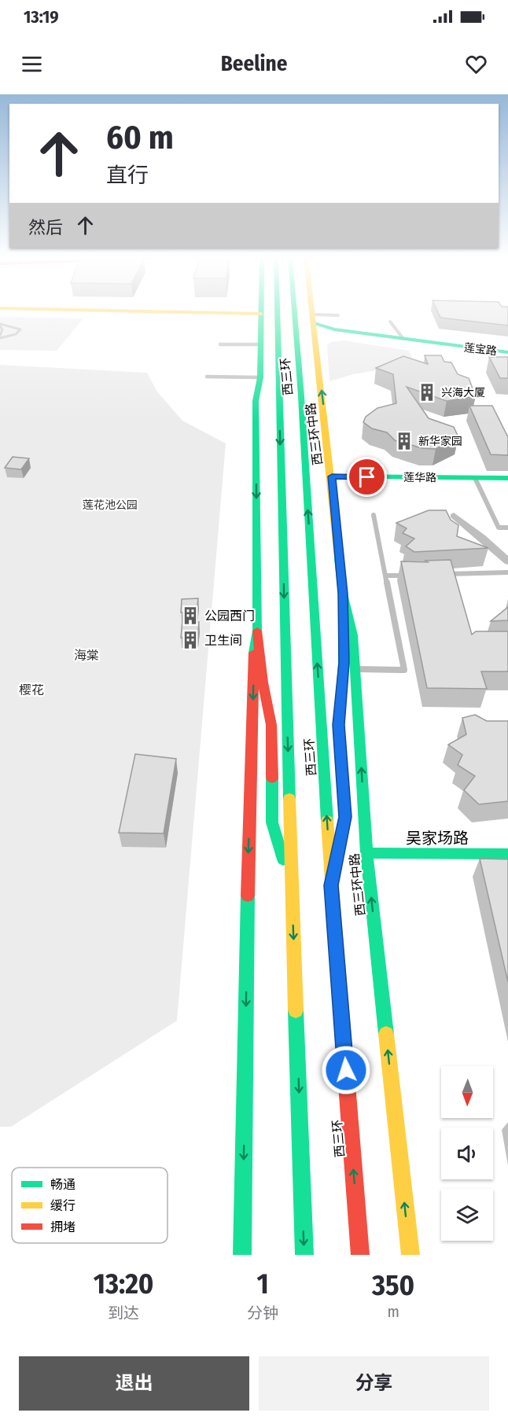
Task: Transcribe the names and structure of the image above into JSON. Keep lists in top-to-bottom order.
{
  "streets": {
    "main road": [
      "莲宝路",
      "西三环",
      "西三环中路",
      "莲华路",
      "吴家场路"
    ]
  },
  "crossings": [
    ["莲宝路", "西三环中路"],
    ["西三环中路", "莲华路"],
    ["西三环中路", "吴家场路"]
  ],
  "parks": ["莲花池公园", "海棠", "樱花"],
  "places": {
    "building": [
      "兴海大厦",
      "新华家园",
      "公园西门",
      "卫生间"
    ]
  },
  "legend": ["畅通", "缓行", "拥堵"],
  "north": "bottom",
  "page": {
    "status": "13:19",
    "header": "Beeline",
    "turn": ["60 m", "直行"],
    "then": "然后",
    "eta": [
      "13:20",
      "到达",
      "1",
      "分钟",
      "350",
      "m"
    ],
    "buttons": ["退出", "分享"]
  }
}
